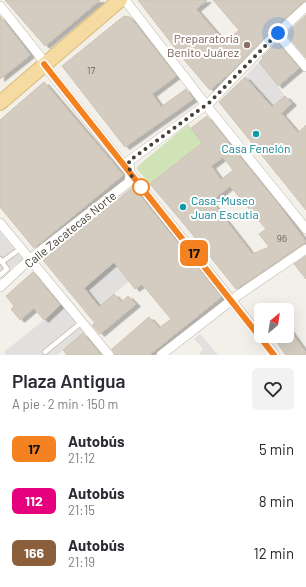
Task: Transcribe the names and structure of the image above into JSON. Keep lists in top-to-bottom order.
{
  "streets": {
    "street": ["Calle Zacatecas Norte"]
  },
  "places": ["Preparatoria Benito Juárez", "Casa Fenelón", "Casa-Museo Juan Escutia"],
  "lines": ["bus line 17"],
  "house_numbers": ["17", "96"],
  "north": "top right",
  "page": {
    "on_map": "17",
    "heading": ["Plaza Antigua", "A pie · 2 min · 150 m"],
    "list": [
      {
        "mark": "17",
        "name": "Autobús",
        "note": "21:12",
        "value": "5 min"
      },
      {
        "mark": "112",
        "name": "Autobús",
        "note": "21:15",
        "value": "8 min"
      },
      {
        "mark": "166",
        "name": "Autobús",
        "note": "21:19",
        "value": "12 min"
      }
    ]
  }
}
